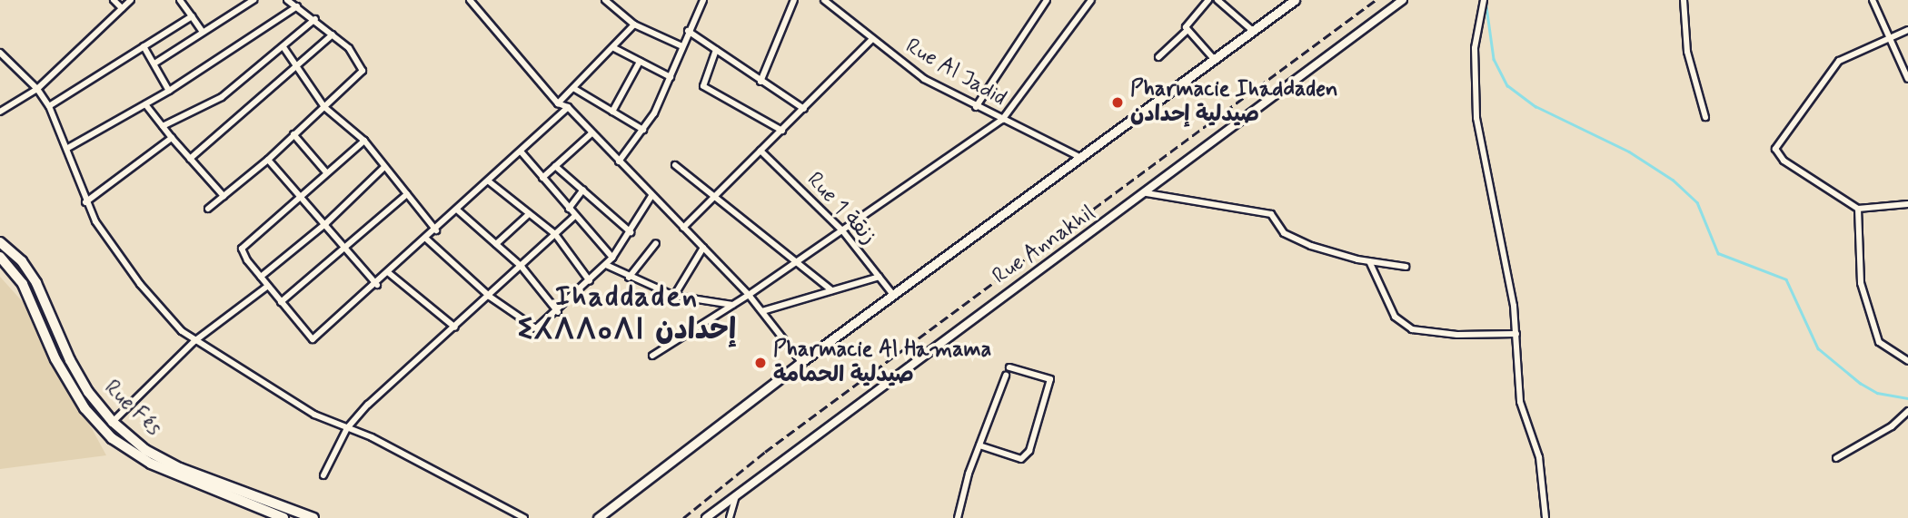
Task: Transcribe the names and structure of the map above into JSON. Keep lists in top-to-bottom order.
{
  "streets": {
    "highway": ["Rue Fés"],
    "street": ["Rue Al Jadid", "Rue 1 زنقة", "Rue Annakhil"]
  },
  "districts": ["Ihaddaden ⵉⵃⴷⴷⴰⴷⵏ إحدادن"],
  "places": ["Pharmacie Ihaddaden صيدلية إحدادن", "Pharmacie Al Hamama صيدلية الحمامة"]
}
